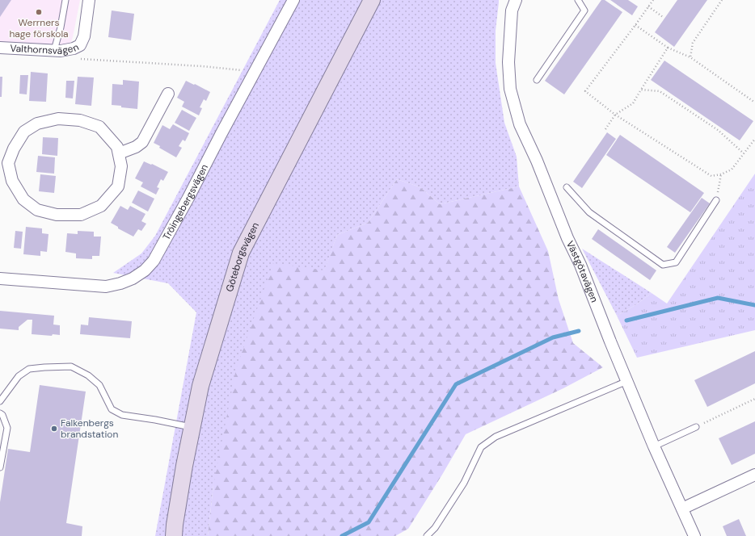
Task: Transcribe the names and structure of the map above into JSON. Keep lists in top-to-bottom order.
{
  "streets": {
    "main road": ["Göteborgsvägen"],
    "street": ["Valthornsvägen", "Tröingebergsvägen", "Västgötavägen"]
  },
  "places": ["Werrners hage förskola", "Falkenbergs brandstation"]
}
